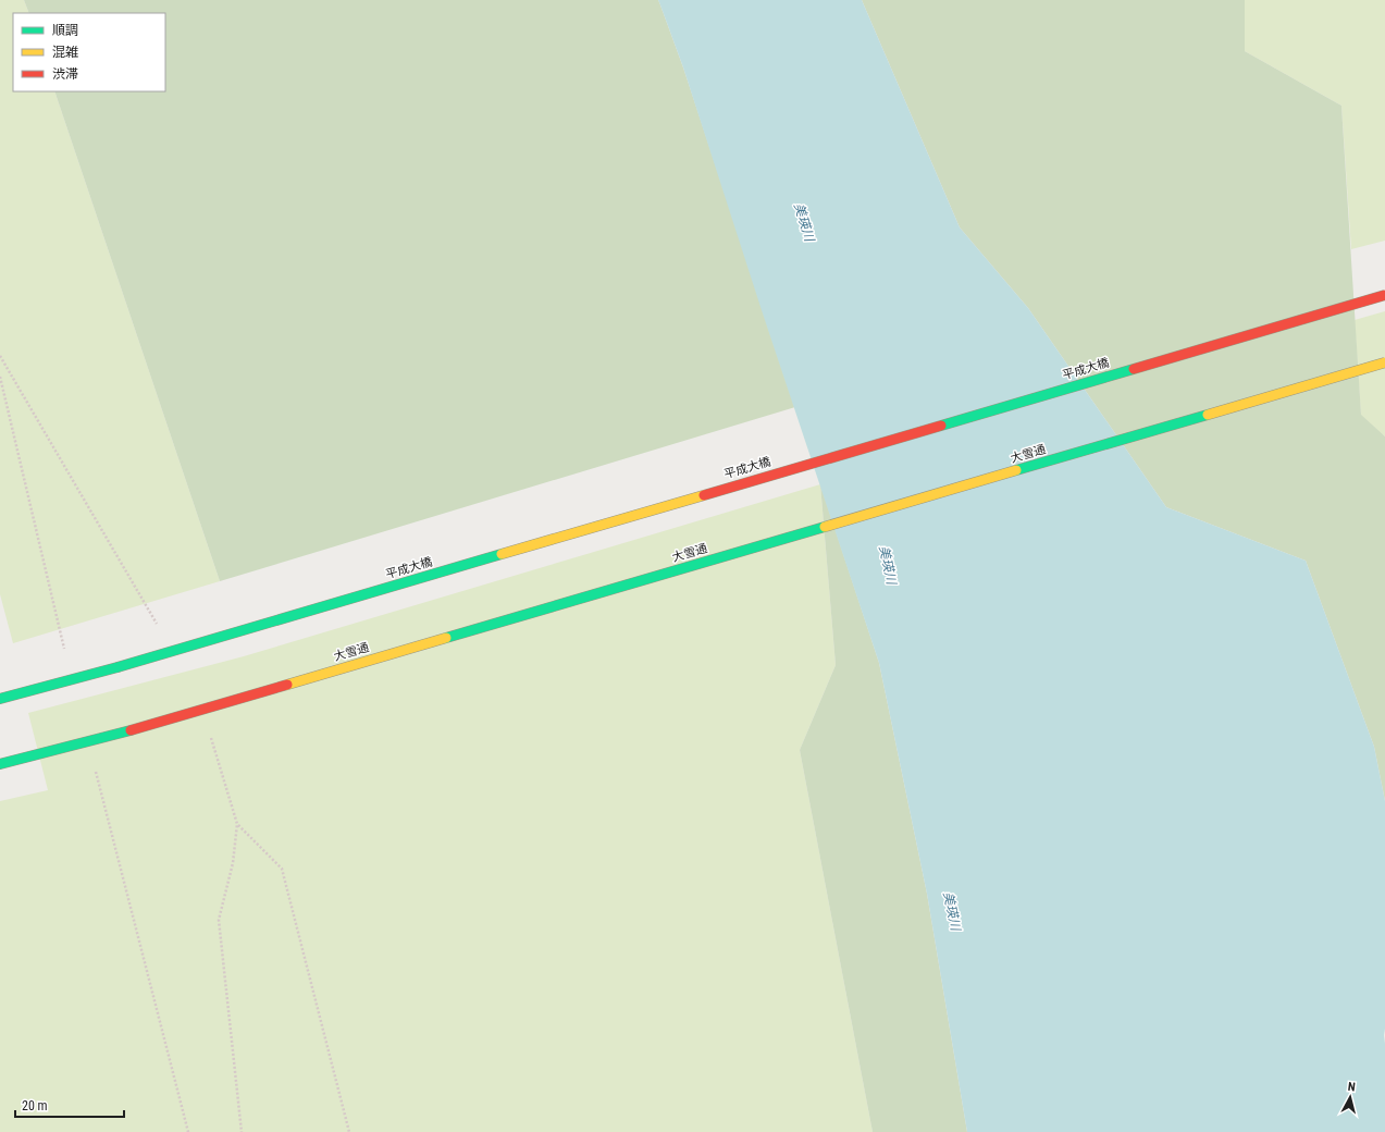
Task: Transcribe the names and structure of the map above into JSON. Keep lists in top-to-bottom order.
{
  "streets": {
    "street": ["平成大橋", "大雪通"]
  },
  "water": ["美瑛川"],
  "legend": ["順調", "混雑", "渋滞"],
  "scale_bar": "20 m",
  "north": "top"
}
